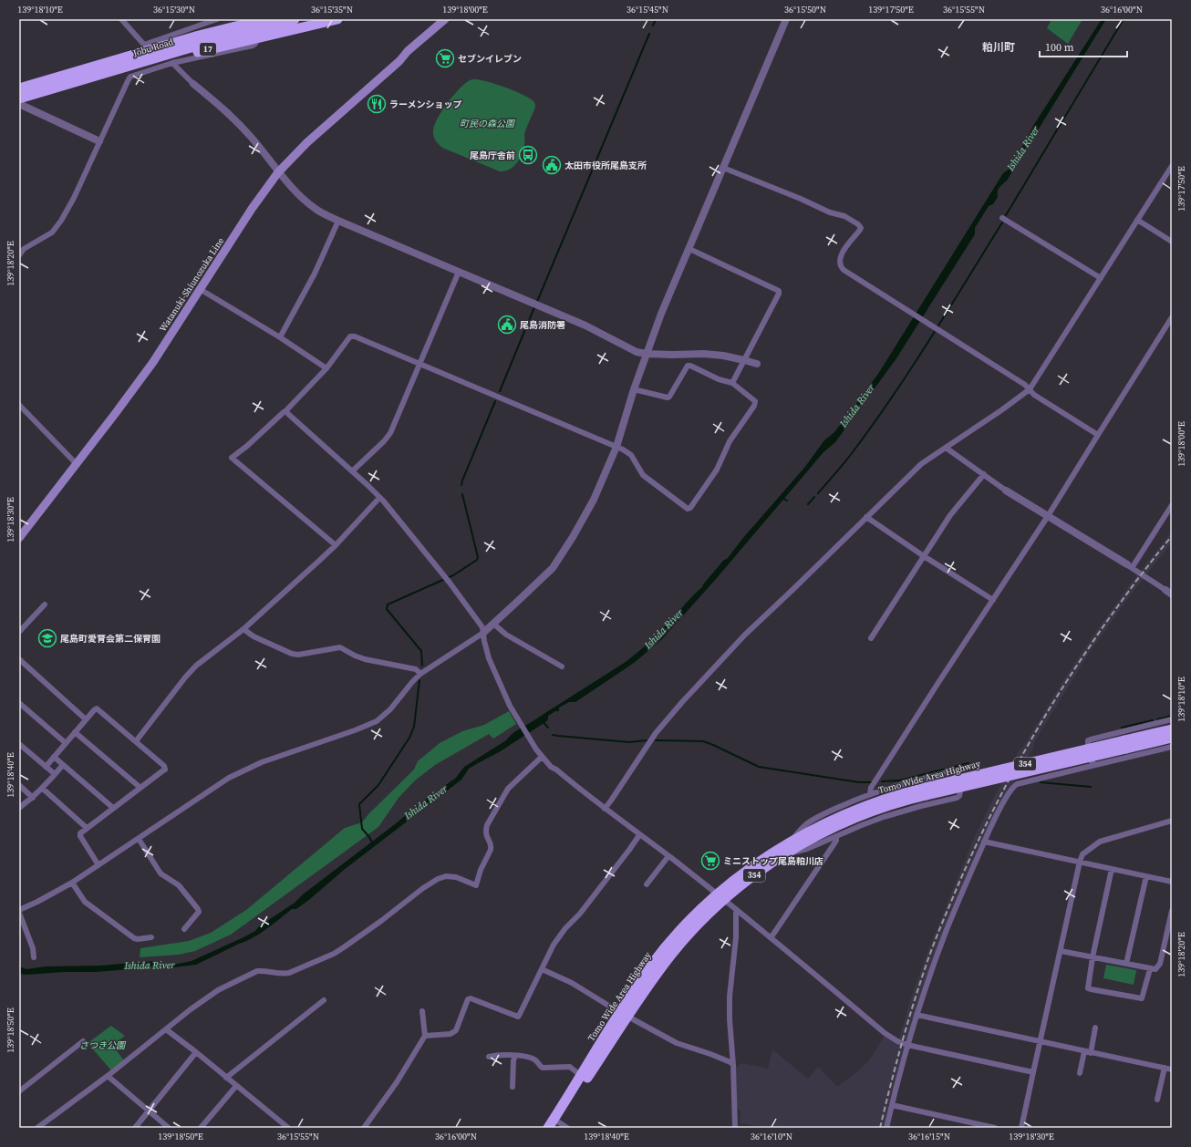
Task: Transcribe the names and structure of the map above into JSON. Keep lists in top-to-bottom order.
{
  "streets": {
    "highway": [
      "Jobu Road",
      "17",
      "354",
      "Tomo Wide Area Highway"
    ],
    "main road": ["Watanuki-Shiunozuka Line"]
  },
  "crossings": [
    ["Jobu Road", "17"]
  ],
  "districts": ["粕川町"],
  "water": ["Ishida River"],
  "parks": ["町民の森公園", "さつき公園"],
  "places": {
    "supermarket": ["セブンイレブン", "ミニストップ尾島粕川店"],
    "restaurant": ["ラーメンショップ"],
    "bus stop": ["尾島庁舎前"],
    "public building": ["太田市役所尾島支所", "尾島消防署"],
    "school or university": ["尾島町愛育会第二保育園"]
  },
  "scale_bar": "100 m",
  "coordinates": [
    "139°18'10\"E",
    "36°15'30\"N",
    "36°15'35\"N",
    "139°18'00\"E",
    "36°15'45\"N",
    "36°15'50\"N",
    "139°17'50\"E",
    "36°15'55\"N",
    "36°16'00\"N",
    "139°18'20\"E",
    "139°18'30\"E",
    "139°18'40\"E",
    "139°18'50\"E",
    "36°16'10\"N",
    "36°16'15\"N"
  ]
}
